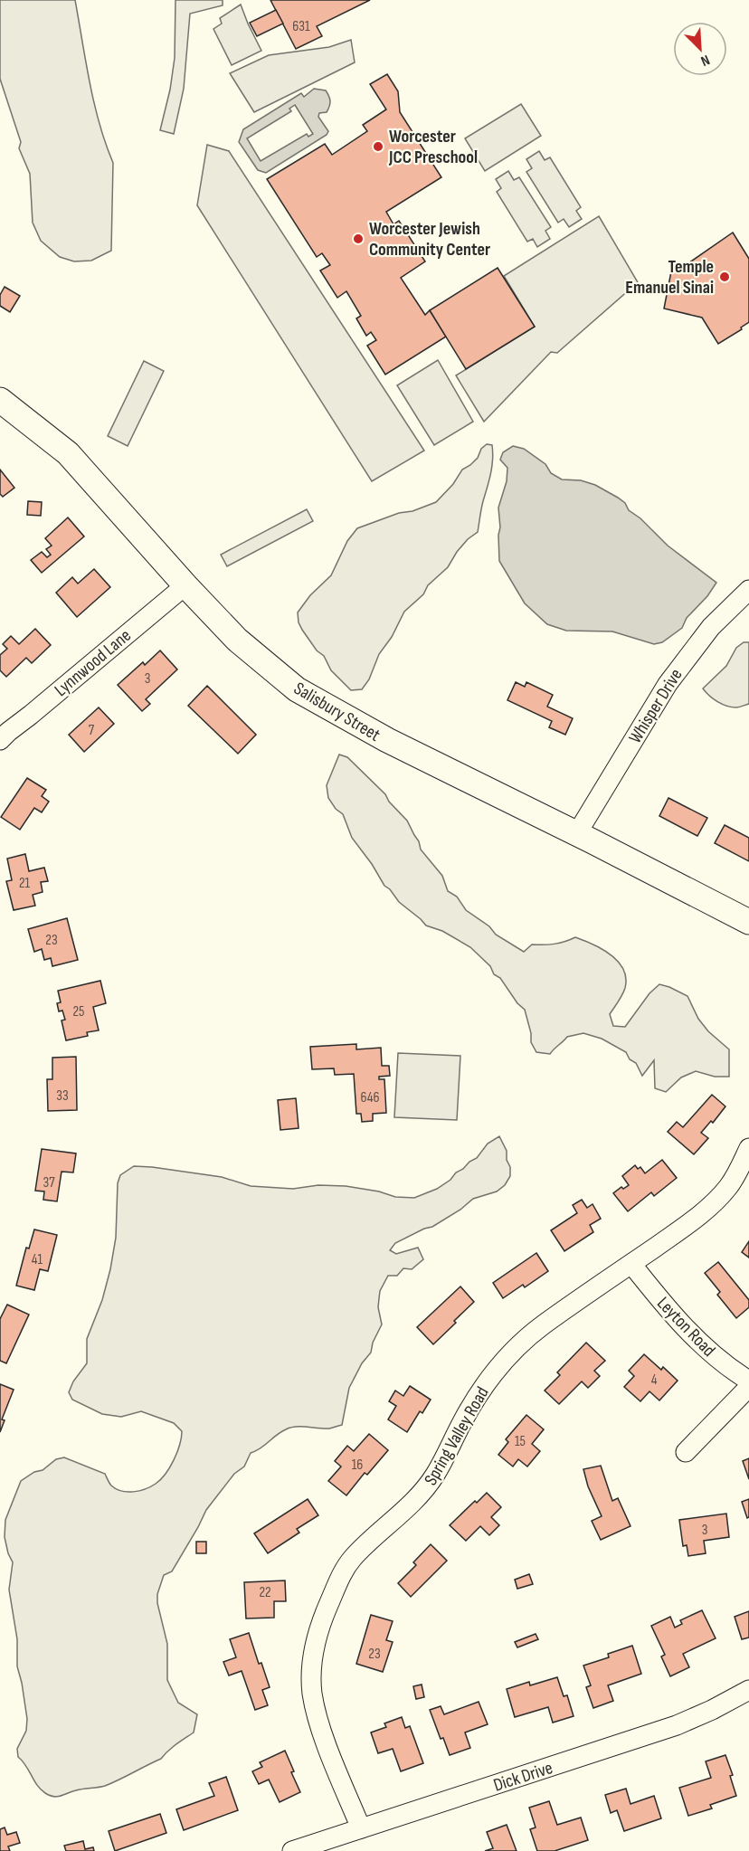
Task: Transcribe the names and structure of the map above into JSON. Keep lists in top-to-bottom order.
{
  "streets": {
    "main road": ["Salisbury Street"],
    "street": [
      "Lynnwood Lane",
      "Whisper Drive",
      "Leyton Road",
      "Spring Valley Road",
      "Dick Drive"
    ]
  },
  "crossings": [
    ["Lynnwood Lane", "Salisbury Street"],
    ["Whisper Drive", "Salisbury Street"],
    ["Leyton Road", "Spring Valley Road"],
    ["Spring Valley Road", "Dick Drive"]
  ],
  "places": ["Worcester JCC Preschool", "Worcester Jewish Community Center", "Temple Emanuel Sinai"],
  "house_numbers": [
    "631",
    "3",
    "7",
    "21",
    "23",
    "25",
    "33",
    "646",
    "37",
    "41",
    "4",
    "15",
    "16",
    "3",
    "22",
    "23"
  ],
  "north": "bottom right"
}
